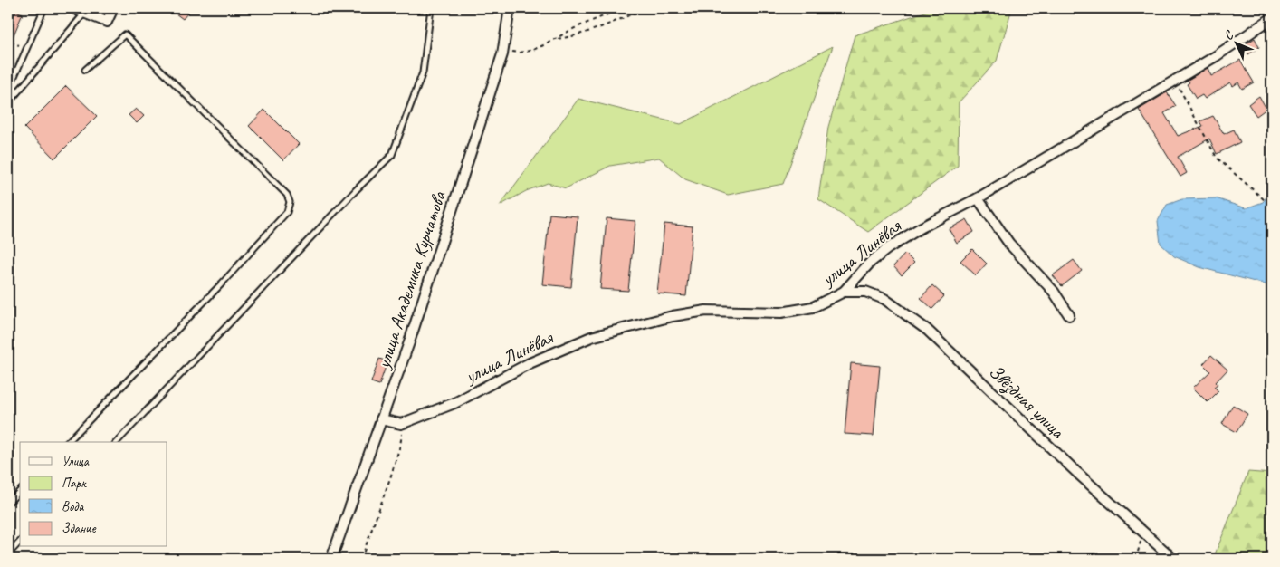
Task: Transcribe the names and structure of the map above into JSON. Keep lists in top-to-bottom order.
{
  "streets": {
    "street": ["улица Линёвая", "улица Академика Курчатова", "Звёздная улица"]
  },
  "crossings": [
    ["улица Линёвая", "Звёздная улица"]
  ],
  "legend": [
    "Улица",
    "Парк",
    "Вода",
    "Здание"
  ],
  "north": "top left"
}
